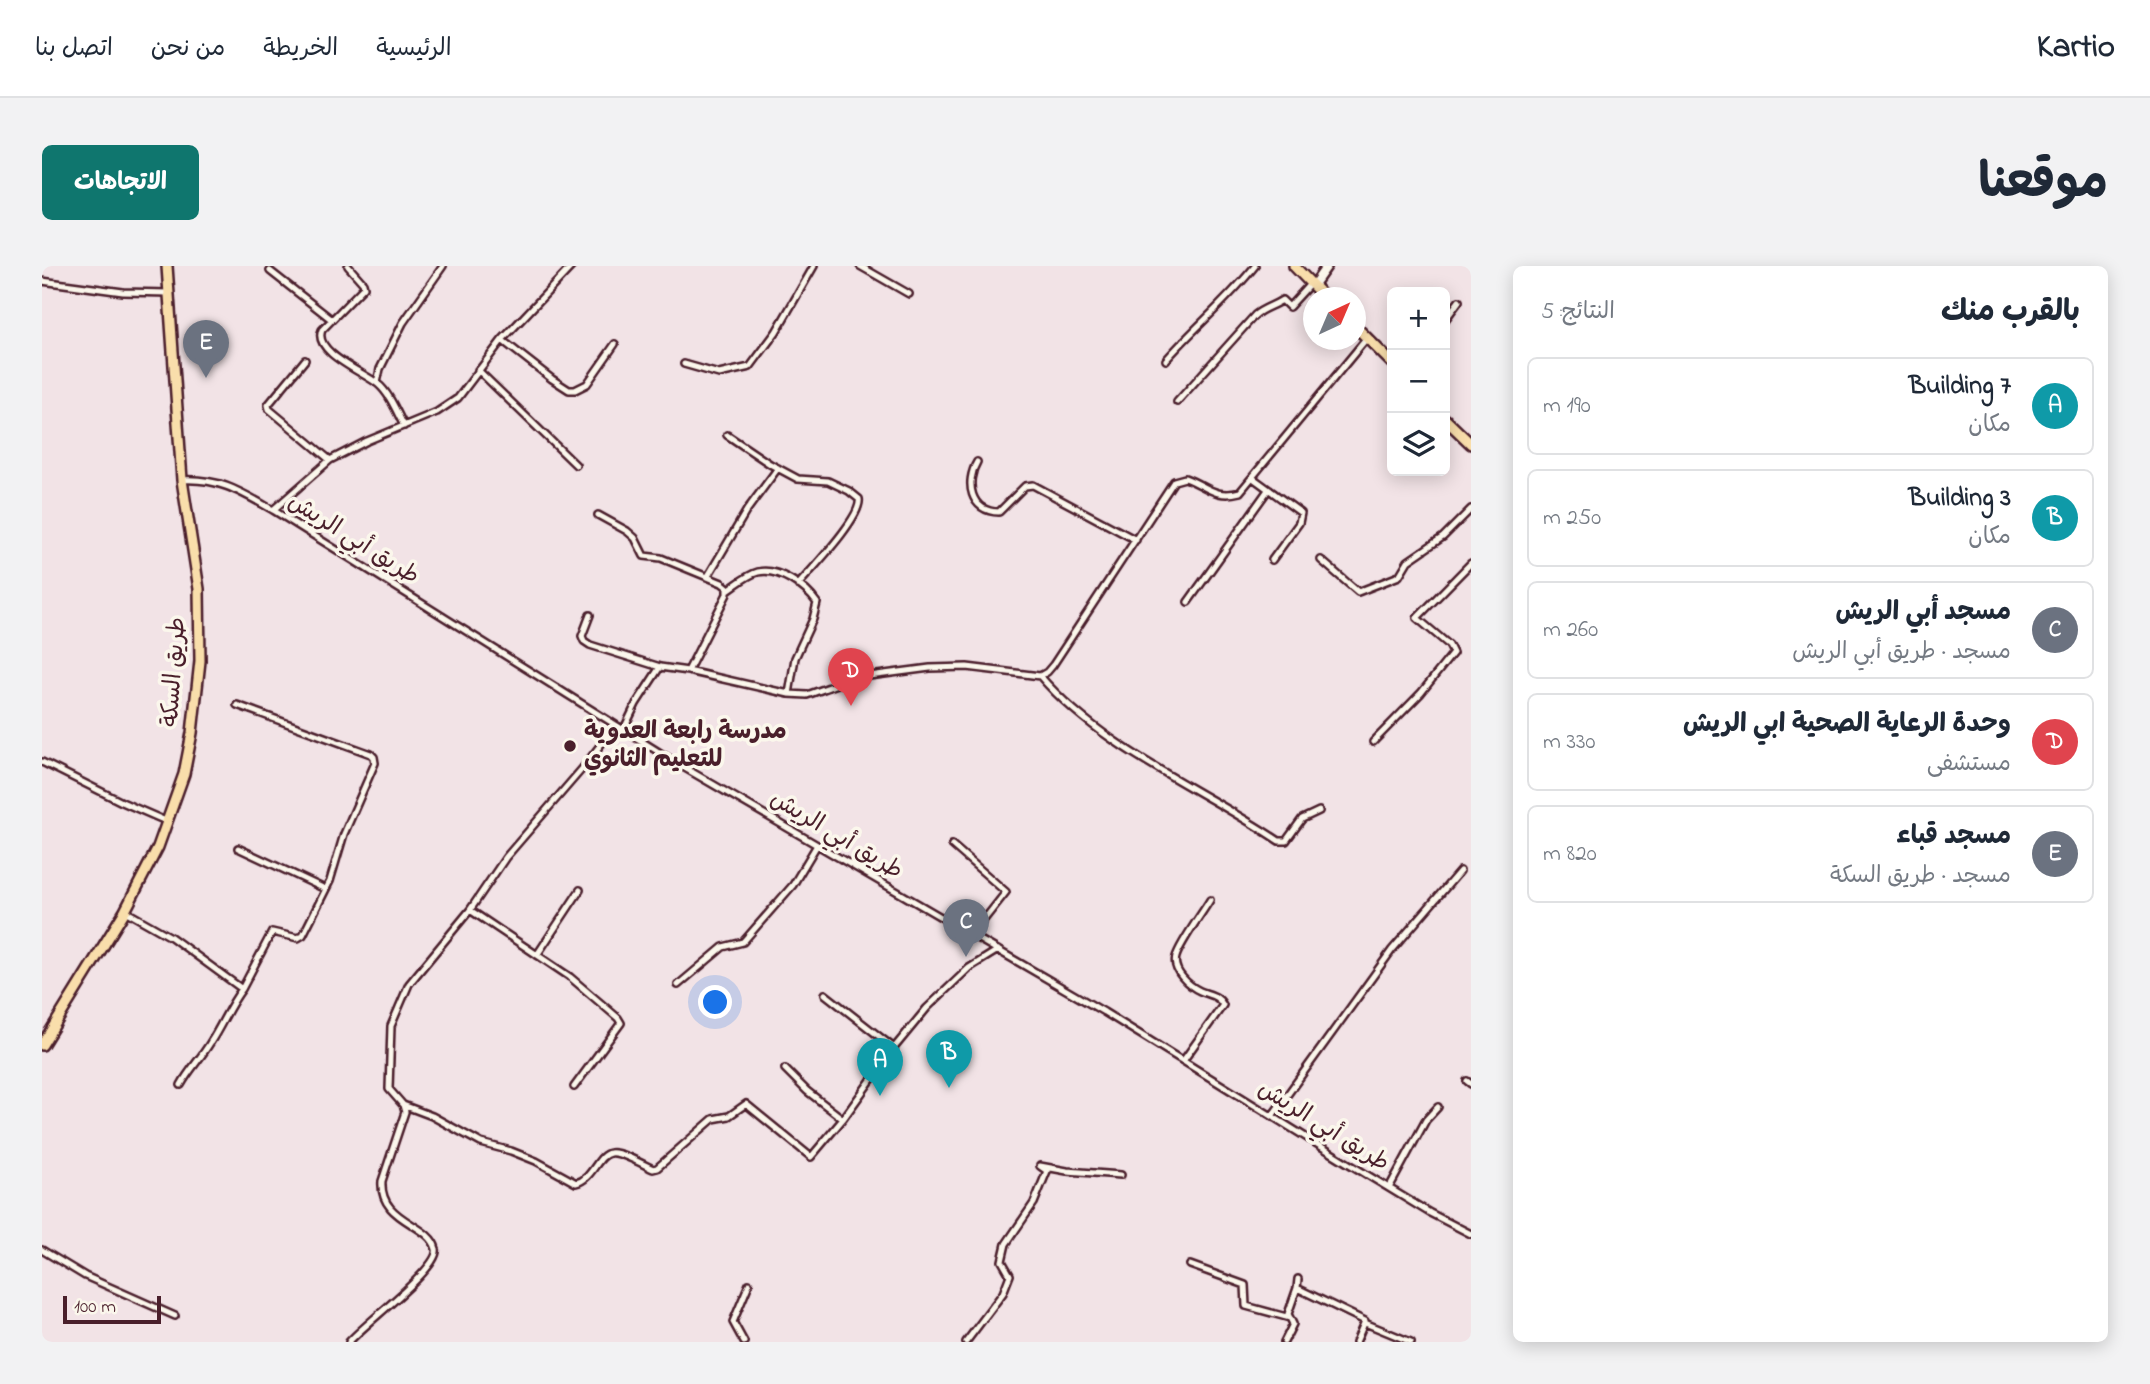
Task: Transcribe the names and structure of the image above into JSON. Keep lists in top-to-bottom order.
{
  "streets": {
    "main road": ["طريق السكة"],
    "street": ["طريق أبي الريش"]
  },
  "crossings": [
    ["طريق أبي الريش", "طريق السكة"]
  ],
  "places": ["مدرسة رابعة العدوية للتعليم الثانوي"],
  "scale_bar": "100 m",
  "north": "top right",
  "page": {
    "header": "Kartio",
    "nav": [
      "الرئيسية",
      "الخريطة",
      "من نحن",
      "اتصل بنا"
    ],
    "title": "موقعنا",
    "buttons": "الاتجاهات",
    "heading": ["بالقرب منك", "النتائج: 5"],
    "map_buttons": ["+", "−"],
    "pins": [
      "E",
      "D",
      "C",
      "B",
      "A"
    ],
    "list": [
      {
        "mark": "A",
        "name": "Building 7",
        "note": "مكان",
        "value": "190 m"
      },
      {
        "mark": "B",
        "name": "Building 3",
        "note": "مكان",
        "value": "250 m"
      },
      {
        "mark": "C",
        "name": "مسجد أبي الريش",
        "note": "مسجد · طريق أبي الريش",
        "value": "260 m"
      },
      {
        "mark": "D",
        "name": "وحدة الرعاية الصحية ابي الريش",
        "note": "مستشفى",
        "value": "330 m"
      },
      {
        "mark": "E",
        "name": "مسجد قباء",
        "note": "مسجد · طريق السكة",
        "value": "820 m"
      }
    ],
    "scale": "100 m"
  }
}
